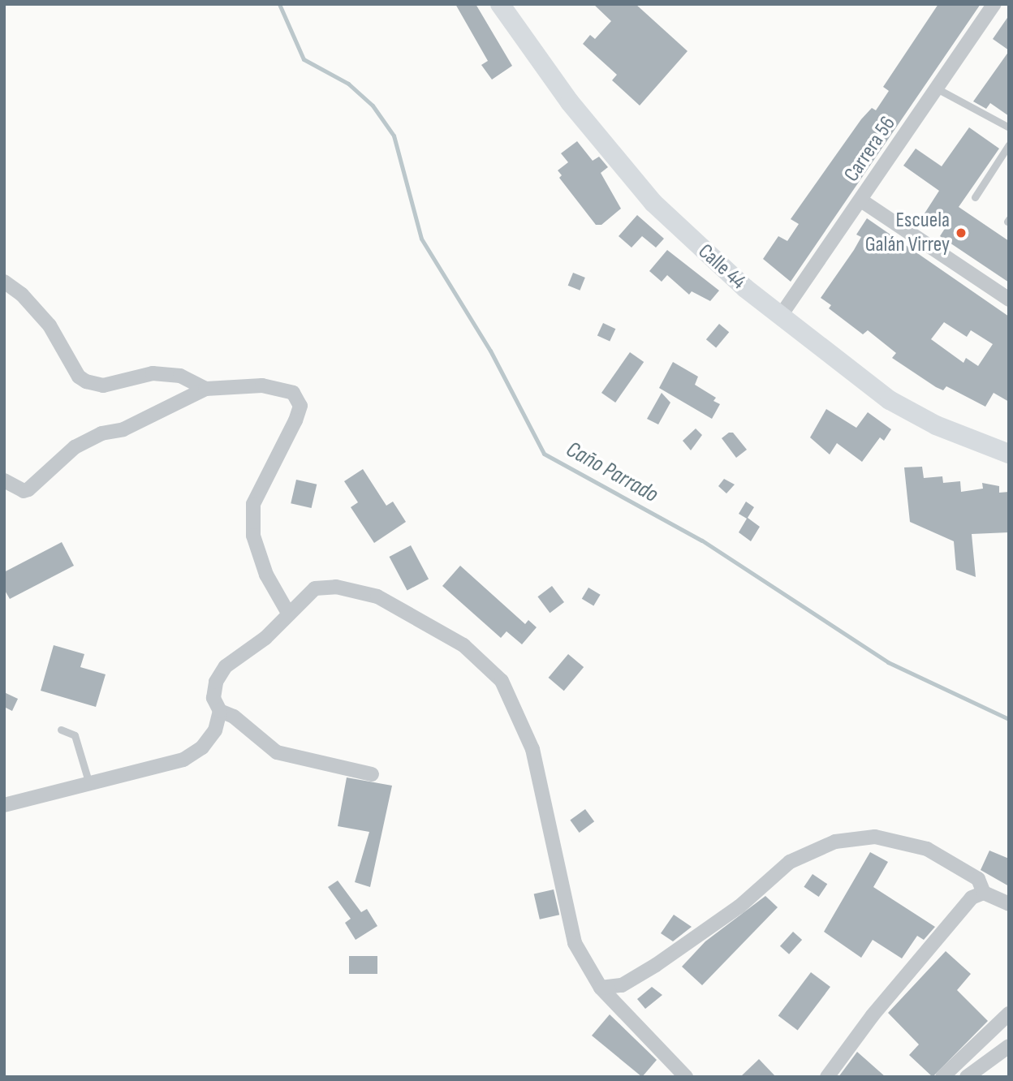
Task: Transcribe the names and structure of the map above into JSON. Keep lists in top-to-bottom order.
{
  "streets": {
    "main road": ["Calle 44"],
    "street": ["Carrera 56"]
  },
  "crossings": [
    ["Carrera 56", "Calle 44"]
  ],
  "water": ["Caño Parrado"],
  "places": ["Escuela Galán Virrey"]
}
